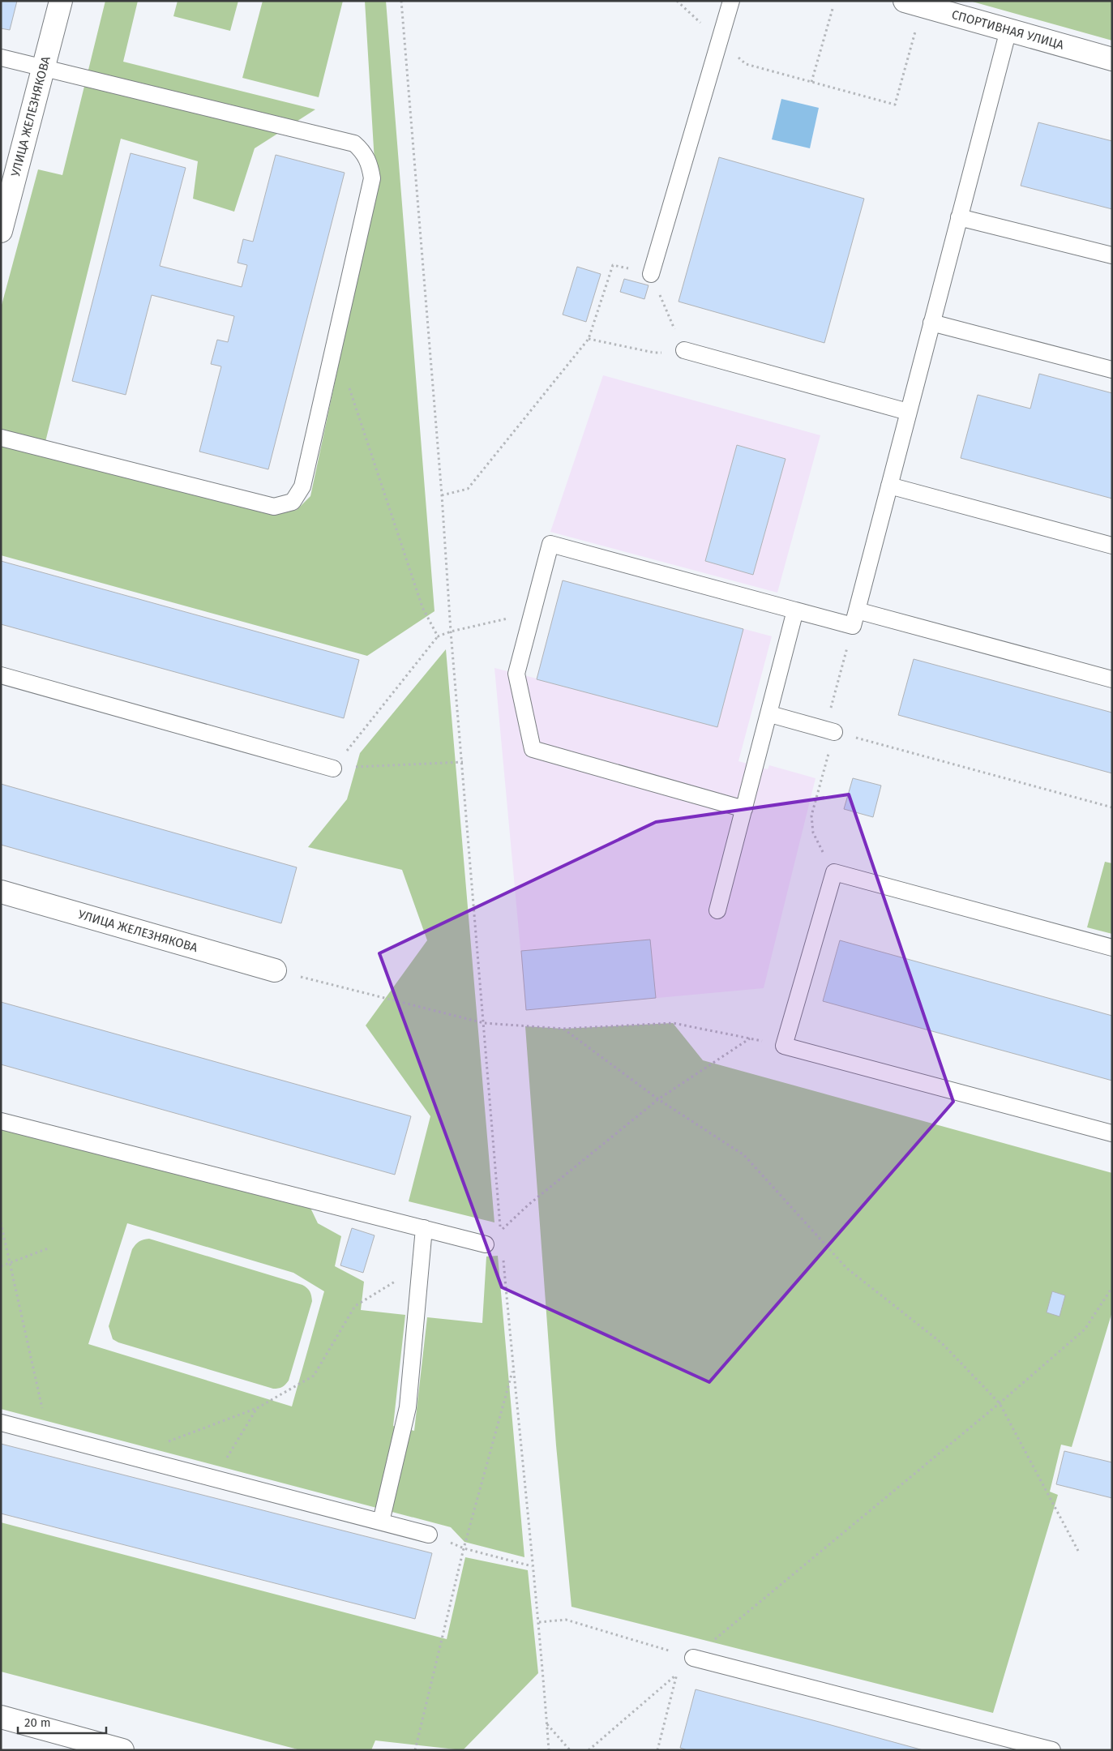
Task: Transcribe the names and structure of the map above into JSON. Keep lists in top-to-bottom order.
{
  "streets": {
    "street": ["СПОРТИВНАЯ УЛИЦА", "УЛИЦА ЖЕЛЕЗНЯКОВА"]
  },
  "scale_bar": "20 m"
}
